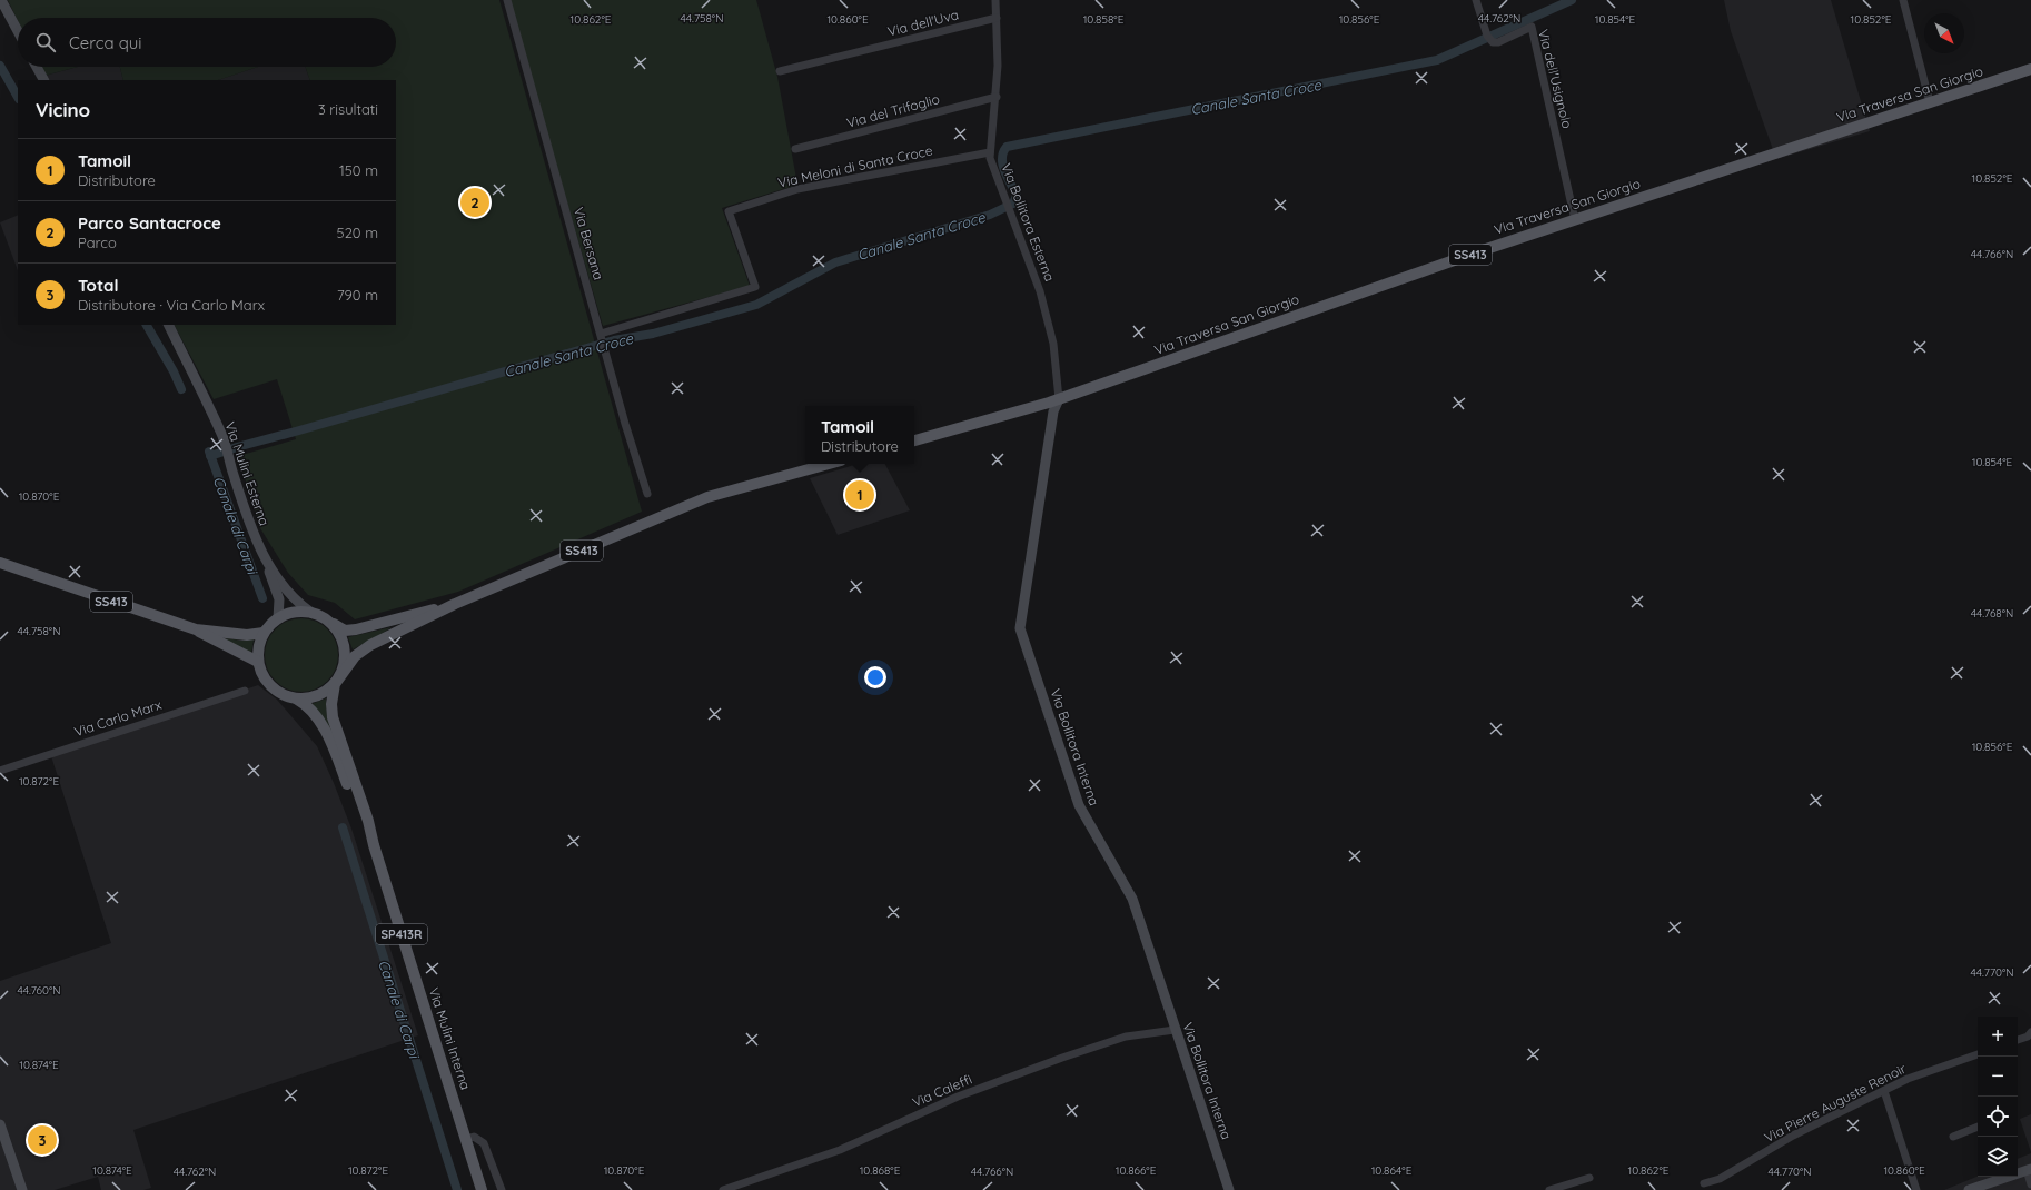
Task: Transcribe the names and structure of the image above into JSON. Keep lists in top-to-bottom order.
{
  "streets": {
    "main road": [
      "Via Traversa San Giorgio",
      "SS413",
      "SP413R",
      "Via Mulini Interna"
    ],
    "street": [
      "Via dell'Uva",
      "Via dell'Usignolo",
      "Via del Trifoglio",
      "Via Meloni di Santa Croce",
      "Via Bollitora Esterna",
      "Via Bersana",
      "Via Mulini Esterna",
      "Via Carlo Marx",
      "Via Bollitora Interna",
      "Via Caleffi",
      "Via Pierre Auguste Renoir"
    ]
  },
  "crossings": [
    ["Via dell'Uva", "Via Bollitora Esterna"],
    ["Via dell'Usignolo", "Via Traversa San Giorgio"],
    ["Via Traversa San Giorgio", "Via Bollitora Esterna"],
    ["Via Traversa San Giorgio", "Via Bollitora Interna"],
    ["Via del Trifoglio", "Via Bollitora Esterna"],
    ["Via Meloni di Santa Croce", "Via Bollitora Esterna"],
    ["Via Meloni di Santa Croce", "Via Bersana"],
    ["Via Bollitora Esterna", "Via Bollitora Interna"],
    ["SS413", "Via Mulini Esterna"],
    ["SS413", "Via Mulini Interna"],
    ["Via Mulini Esterna", "Via Mulini Interna"],
    ["Via Bollitora Interna", "Via Caleffi"]
  ],
  "water": ["Canale Santa Croce", "Canale di Carpi"],
  "north": "bottom right",
  "page": {
    "search": "Cerca qui",
    "heading": ["Vicino", "3 risultati"],
    "list": [
      {
        "mark": "1",
        "name": "Tamoil",
        "note": "Distributore",
        "value": "150 m"
      },
      {
        "mark": "2",
        "name": "Parco Santacroce",
        "note": "Parco",
        "value": "520 m"
      },
      {
        "mark": "3",
        "name": "Total",
        "note": "Distributore · Via Carlo Marx",
        "value": "790 m"
      }
    ],
    "pins": ["2", "1", "3"],
    "popup": ["Tamoil", "Distributore"],
    "map_buttons": ["+", "−"]
  },
  "coordinates": [
    "44.758°N",
    "44.762°N",
    "10.862°E",
    "10.860°E",
    "10.858°E",
    "10.856°E",
    "10.854°E",
    "10.852°E",
    "44.766°N",
    "10.870°E",
    "44.768°N",
    "10.872°E",
    "44.770°N",
    "44.760°N",
    "10.874°E",
    "10.868°E",
    "10.866°E",
    "10.864°E"
  ]
}
